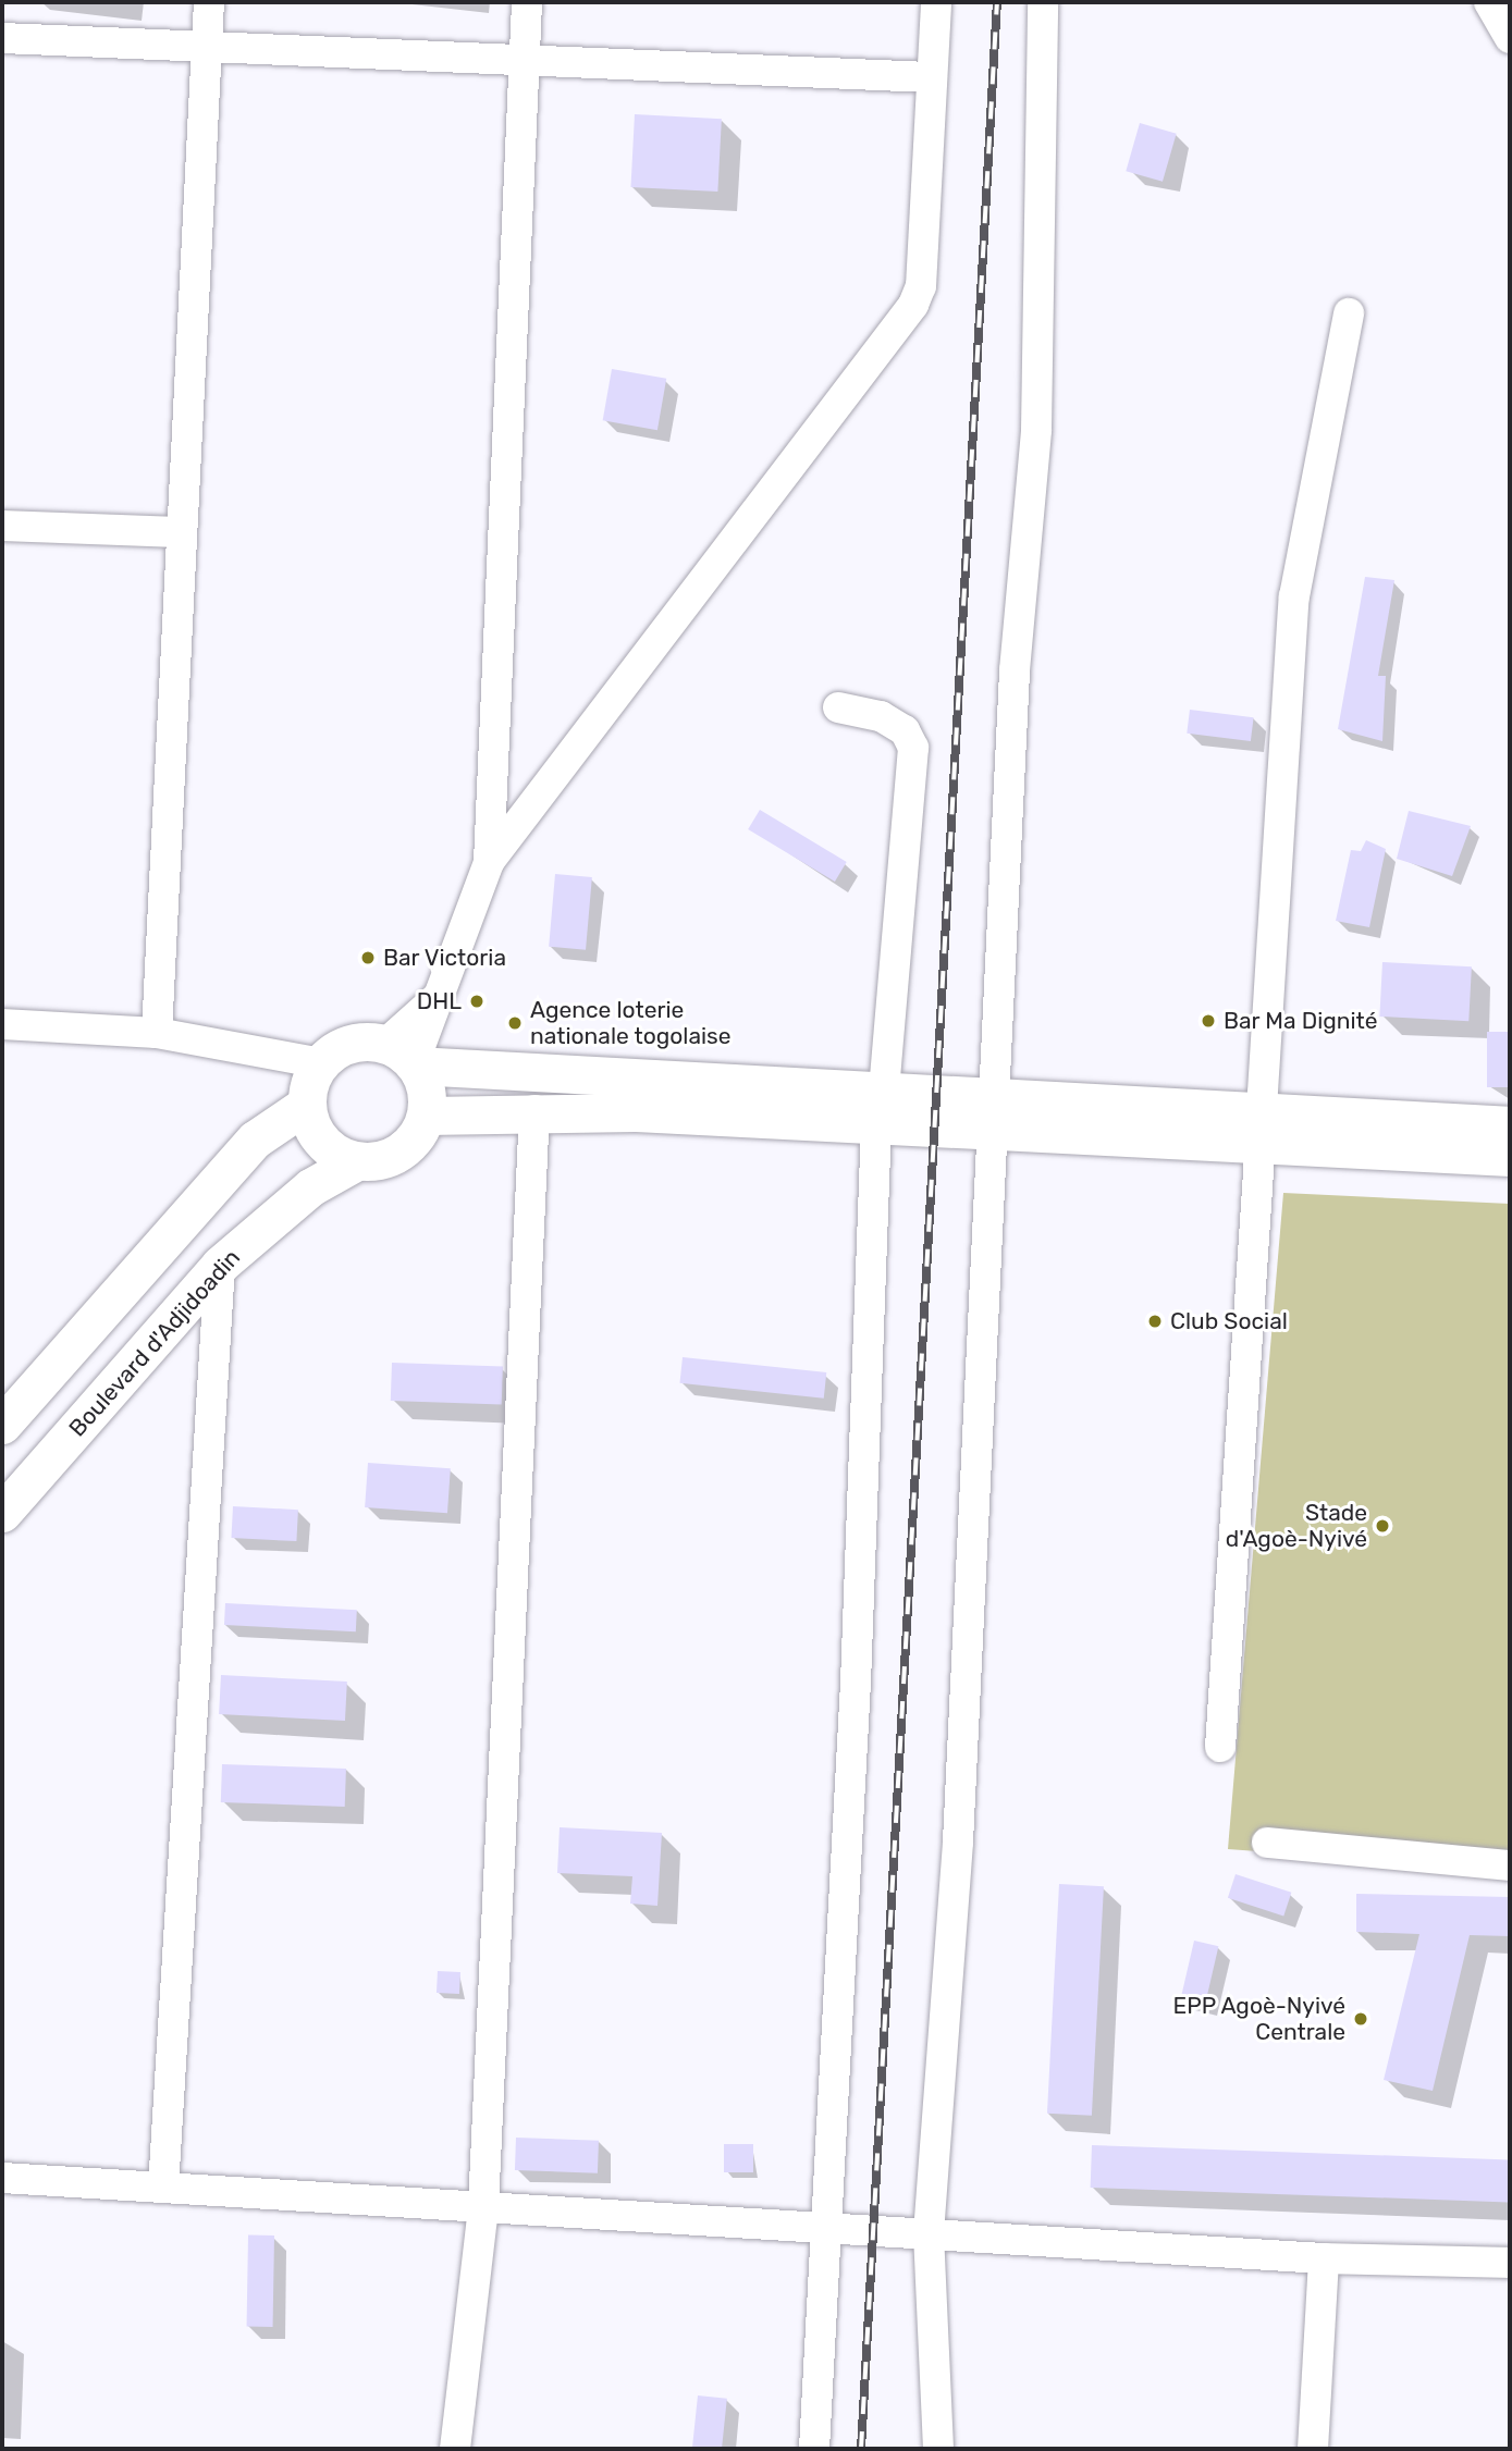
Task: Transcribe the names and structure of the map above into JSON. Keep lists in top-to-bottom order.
{
  "streets": {
    "main road": ["Boulevard d'Adjidoadin"]
  },
  "places": [
    "Bar Victoria",
    "DHL",
    "Bar Ma Dignité",
    "Agence loterie nationale togolaise",
    "Club Social",
    "Stade d'Agoè-Nyivé",
    "EPP Agoè-Nyivé Centrale"
  ]
}
